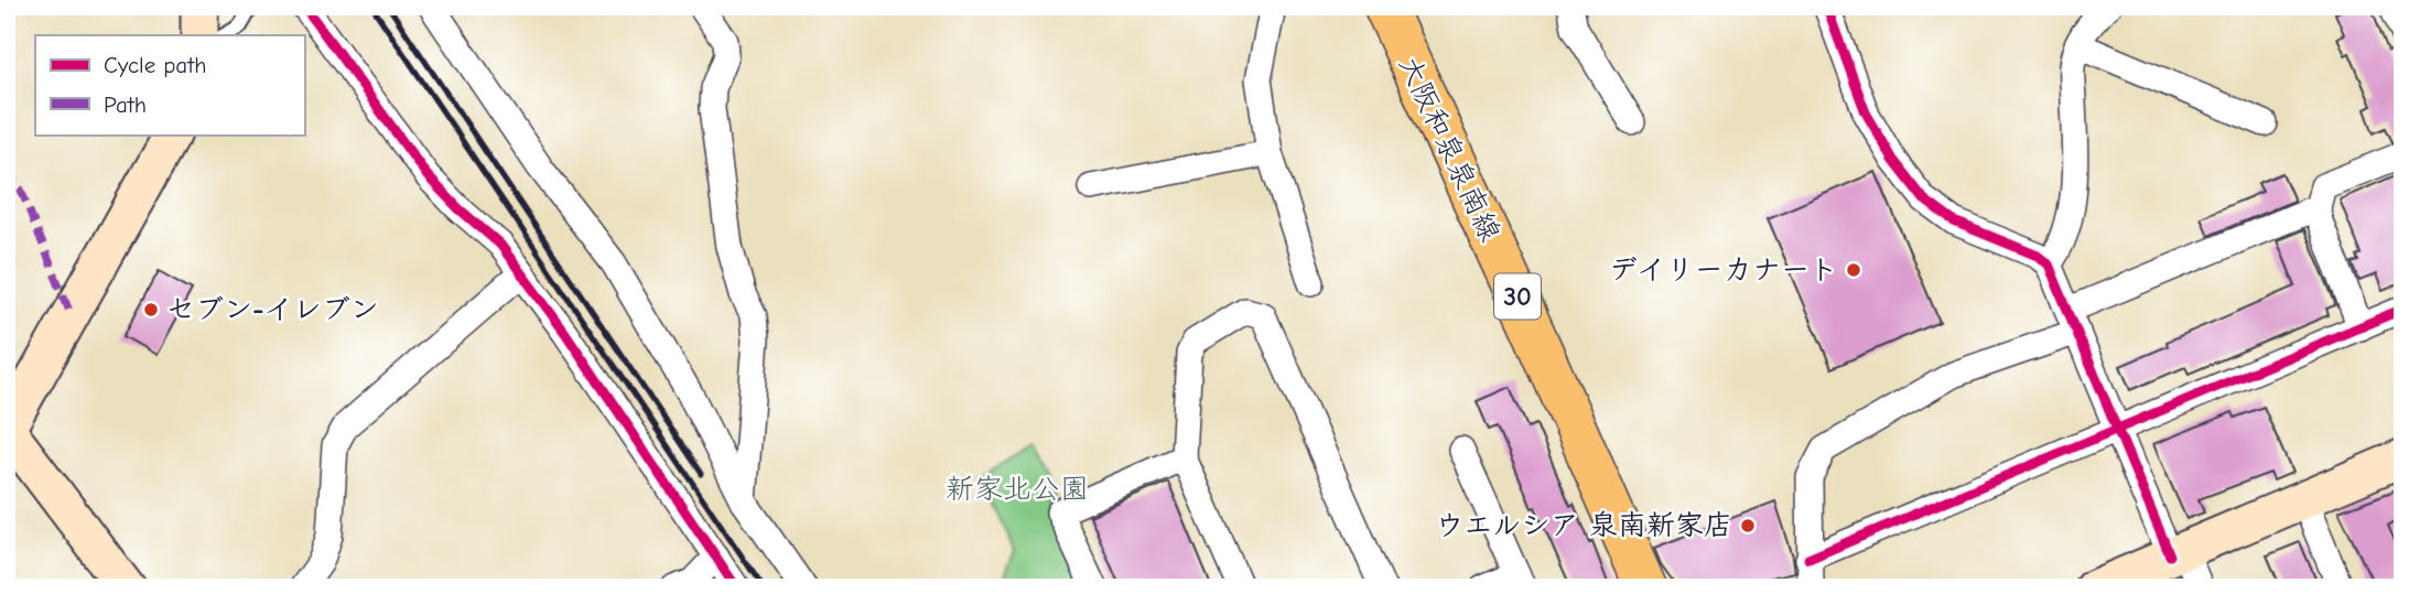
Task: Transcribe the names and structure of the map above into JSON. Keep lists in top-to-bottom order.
{
  "streets": {
    "main road": ["大阪和泉泉南線", "30"]
  },
  "parks": ["新家北公園"],
  "places": ["デイリーカナート", "セブン-イレブン", "ウエルシア 泉南新家店"],
  "legend": ["Cycle path", "Path"]
}
